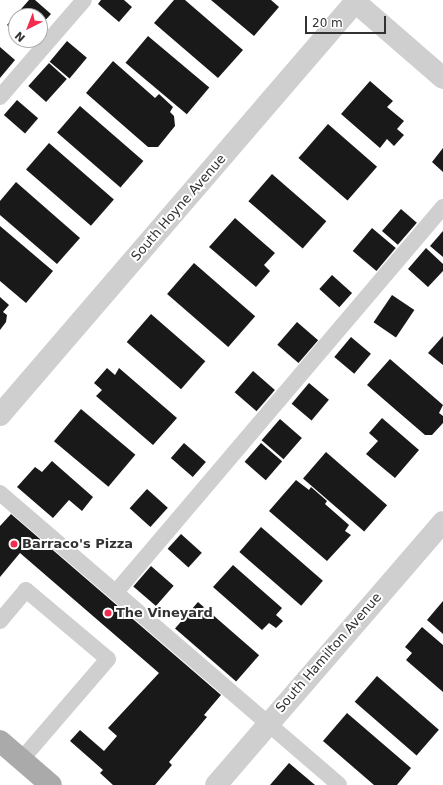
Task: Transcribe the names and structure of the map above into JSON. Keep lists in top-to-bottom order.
{
  "streets": {
    "street": ["South Hoyne Avenue", "South Hamilton Avenue"]
  },
  "places": ["Barraco's Pizza", "The Vineyard"],
  "scale_bar": "20 m",
  "north": "bottom left"
}
